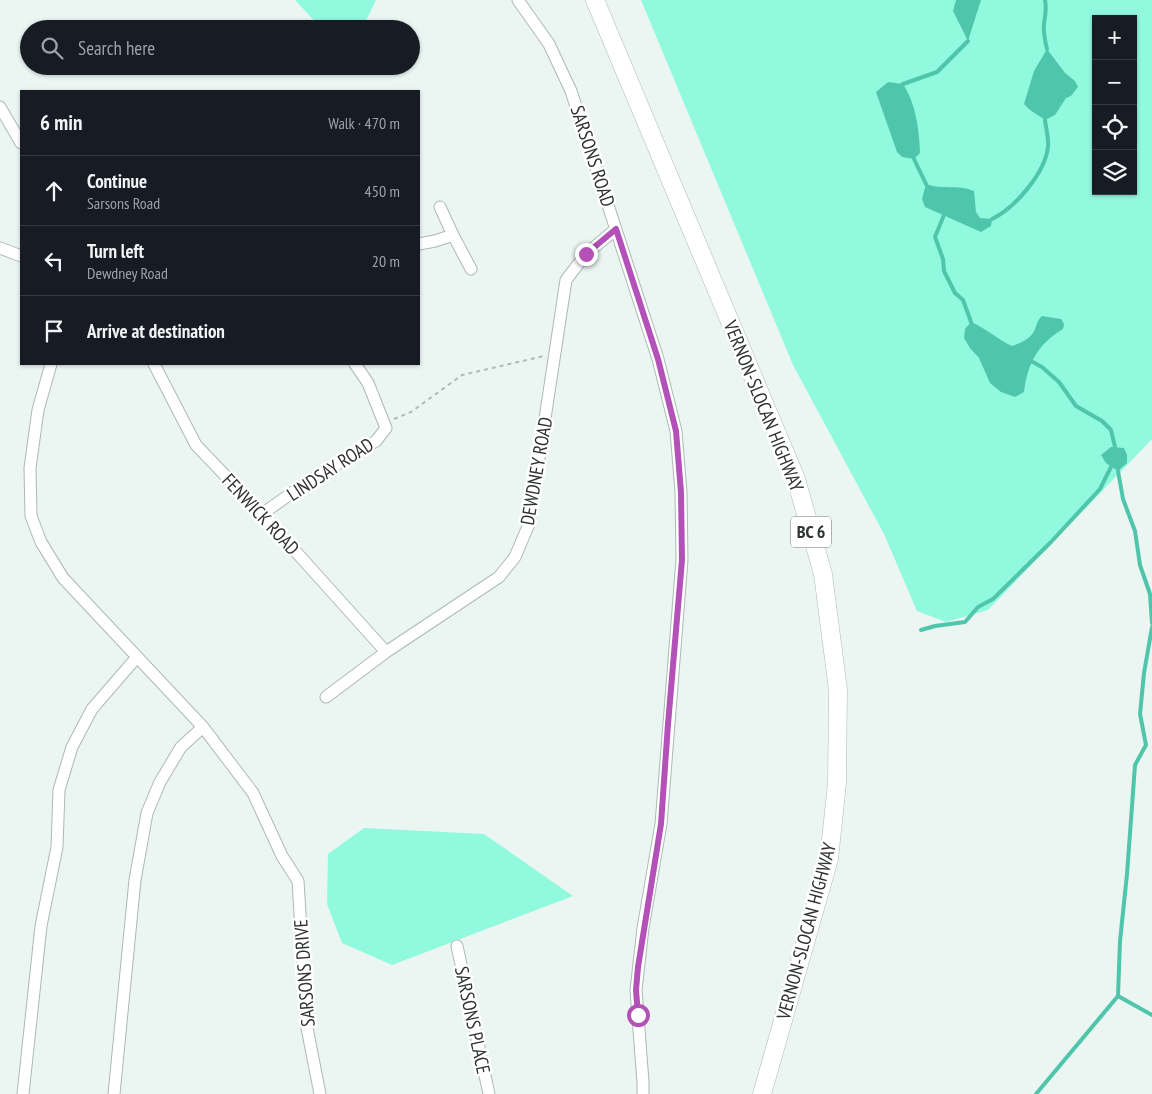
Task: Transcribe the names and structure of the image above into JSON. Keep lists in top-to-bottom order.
{
  "streets": {
    "main road": ["VERNON-SLOCAN HIGHWAY", "BC 6"],
    "street": [
      "SARSONS ROAD",
      "LINDSAY ROAD",
      "DEWDNEY ROAD",
      "FENWICK ROAD",
      "SARSONS DRIVE",
      "SARSONS PLACE"
    ]
  },
  "crossings": [
    ["SARSONS ROAD", "DEWDNEY ROAD"],
    ["LINDSAY ROAD", "FENWICK ROAD"],
    ["DEWDNEY ROAD", "FENWICK ROAD"]
  ],
  "page": {
    "map_buttons": ["+", "−"],
    "search": "Search here",
    "heading": ["6 min", "Walk · 470 m"],
    "list": [
      ["Continue", "Sarsons Road", "450 m"],
      ["Turn left", "Dewdney Road", "20 m"],
      "Arrive at destination"
    ]
  }
}
